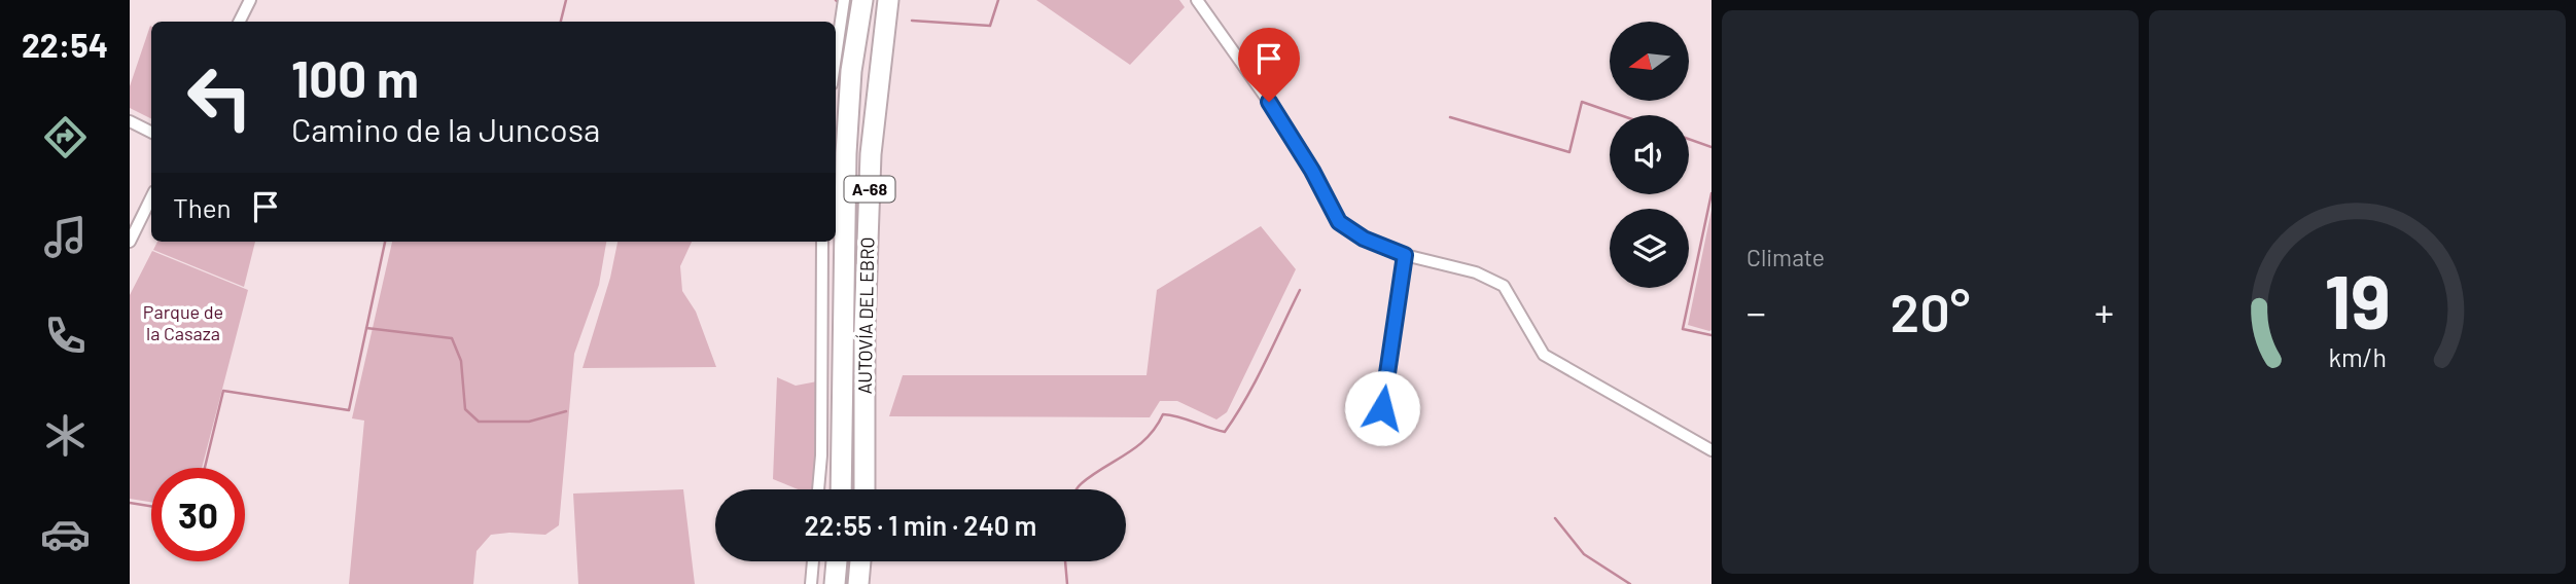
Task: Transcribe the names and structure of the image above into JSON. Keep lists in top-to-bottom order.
{
  "streets": {
    "highway": ["A-68", "AUTOVÍA DEL EBRO"]
  },
  "parks": ["Parque de la Casaza"],
  "north": "left",
  "page": {
    "tabs": "22:54",
    "tile": "Climate",
    "turn": ["100 m", "Camino de la Juncosa"],
    "then": "Then",
    "heat": ["−", "20°", "+"],
    "limit": "30",
    "trip": "22:55 · 1 min · 240 m",
    "gauge": ["19", "km/h"]
  }
}
